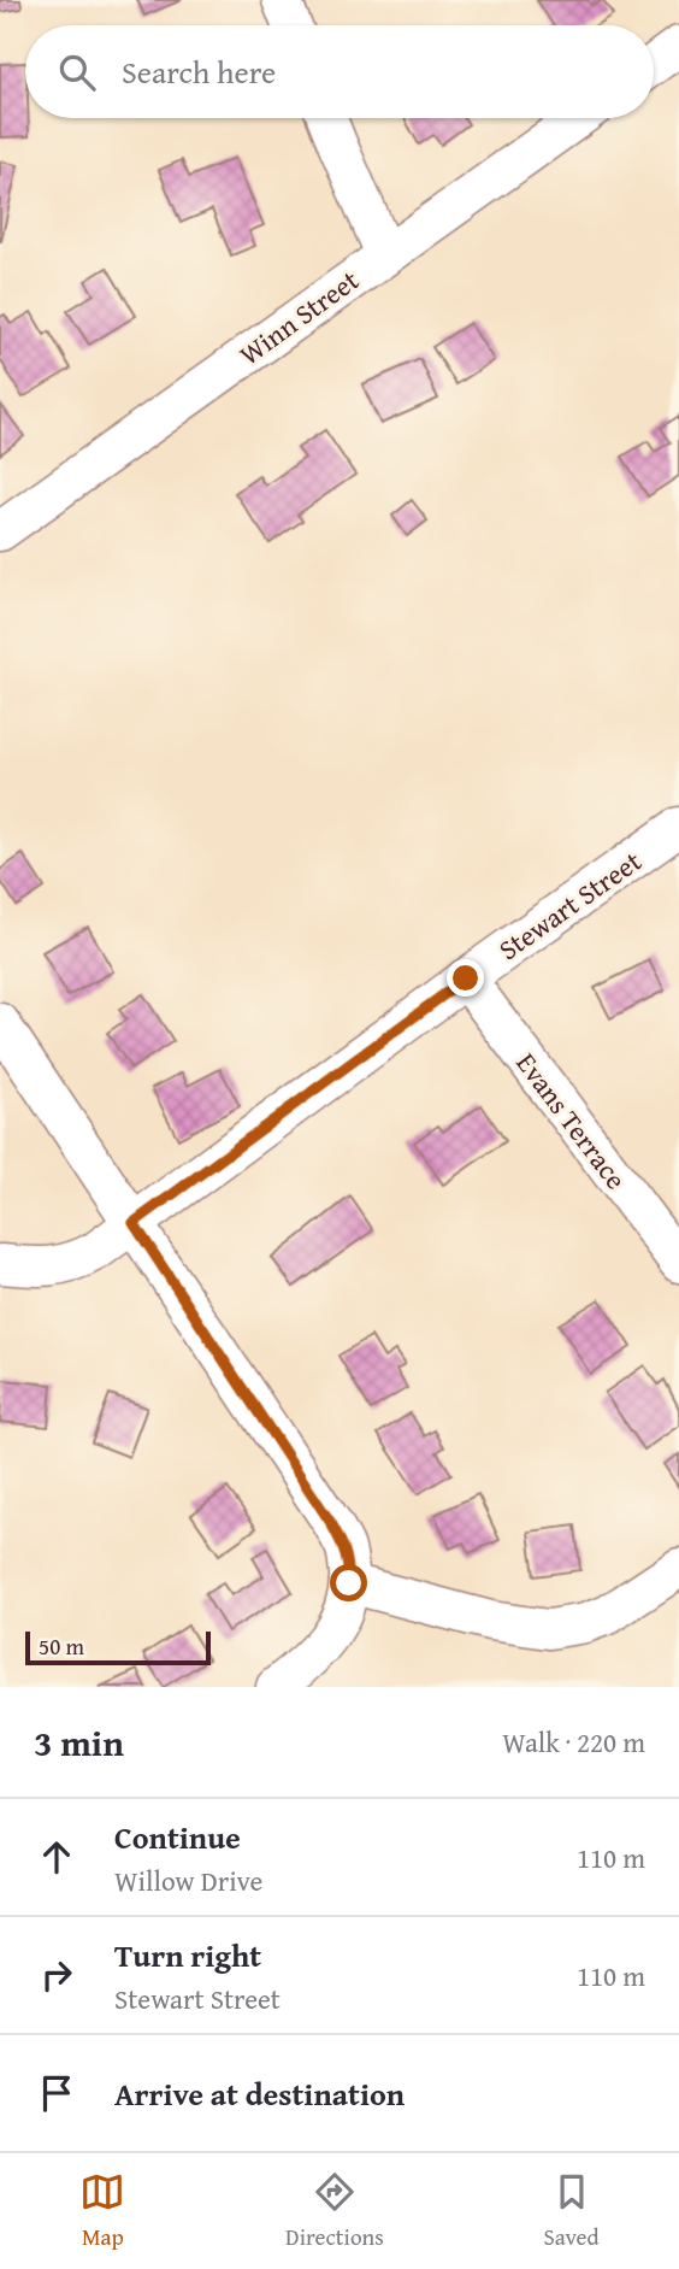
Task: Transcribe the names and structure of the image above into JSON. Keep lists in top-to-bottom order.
{
  "streets": {
    "street": ["Winn Street", "Stewart Street", "Evans Terrace"]
  },
  "crossings": [
    ["Stewart Street", "Evans Terrace"]
  ],
  "scale_bar": "50 m",
  "page": {
    "search": "Search here",
    "scale": "50 m",
    "heading": ["3 min", "Walk · 220 m"],
    "list": [
      ["Continue", "Willow Drive", "110 m"],
      ["Turn right", "Stewart Street", "110 m"],
      "Arrive at destination"
    ],
    "nav": ["Map", "Directions", "Saved"]
  }
}
